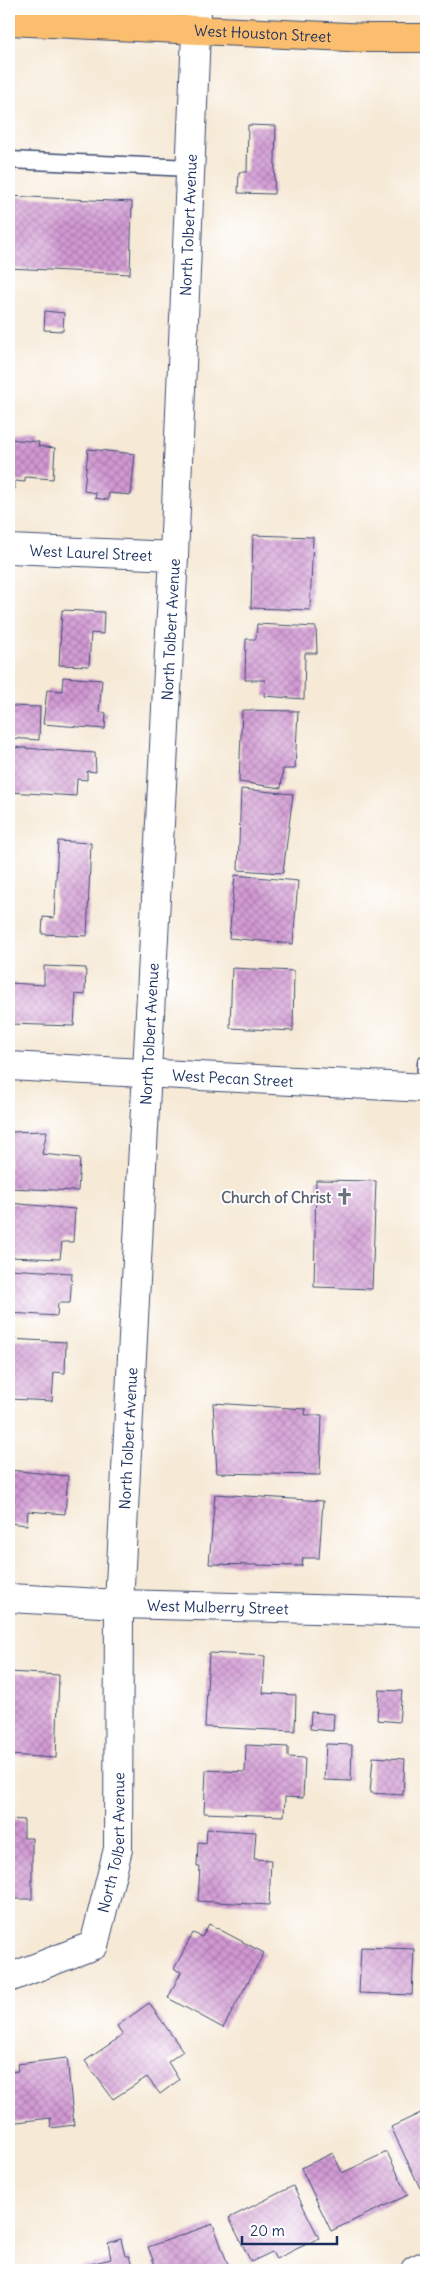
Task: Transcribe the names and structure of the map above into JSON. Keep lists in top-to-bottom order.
{
  "streets": {
    "main road": ["West Houston Street"],
    "street": [
      "North Tolbert Avenue",
      "West Laurel Street",
      "West Pecan Street",
      "West Mulberry Street"
    ]
  },
  "crossings": [
    ["West Houston Street", "North Tolbert Avenue"],
    ["North Tolbert Avenue", "West Laurel Street"],
    ["North Tolbert Avenue", "West Pecan Street"],
    ["North Tolbert Avenue", "West Mulberry Street"]
  ],
  "places": {
    "church": ["Church of Christ"]
  },
  "scale_bar": "20 m"
}
